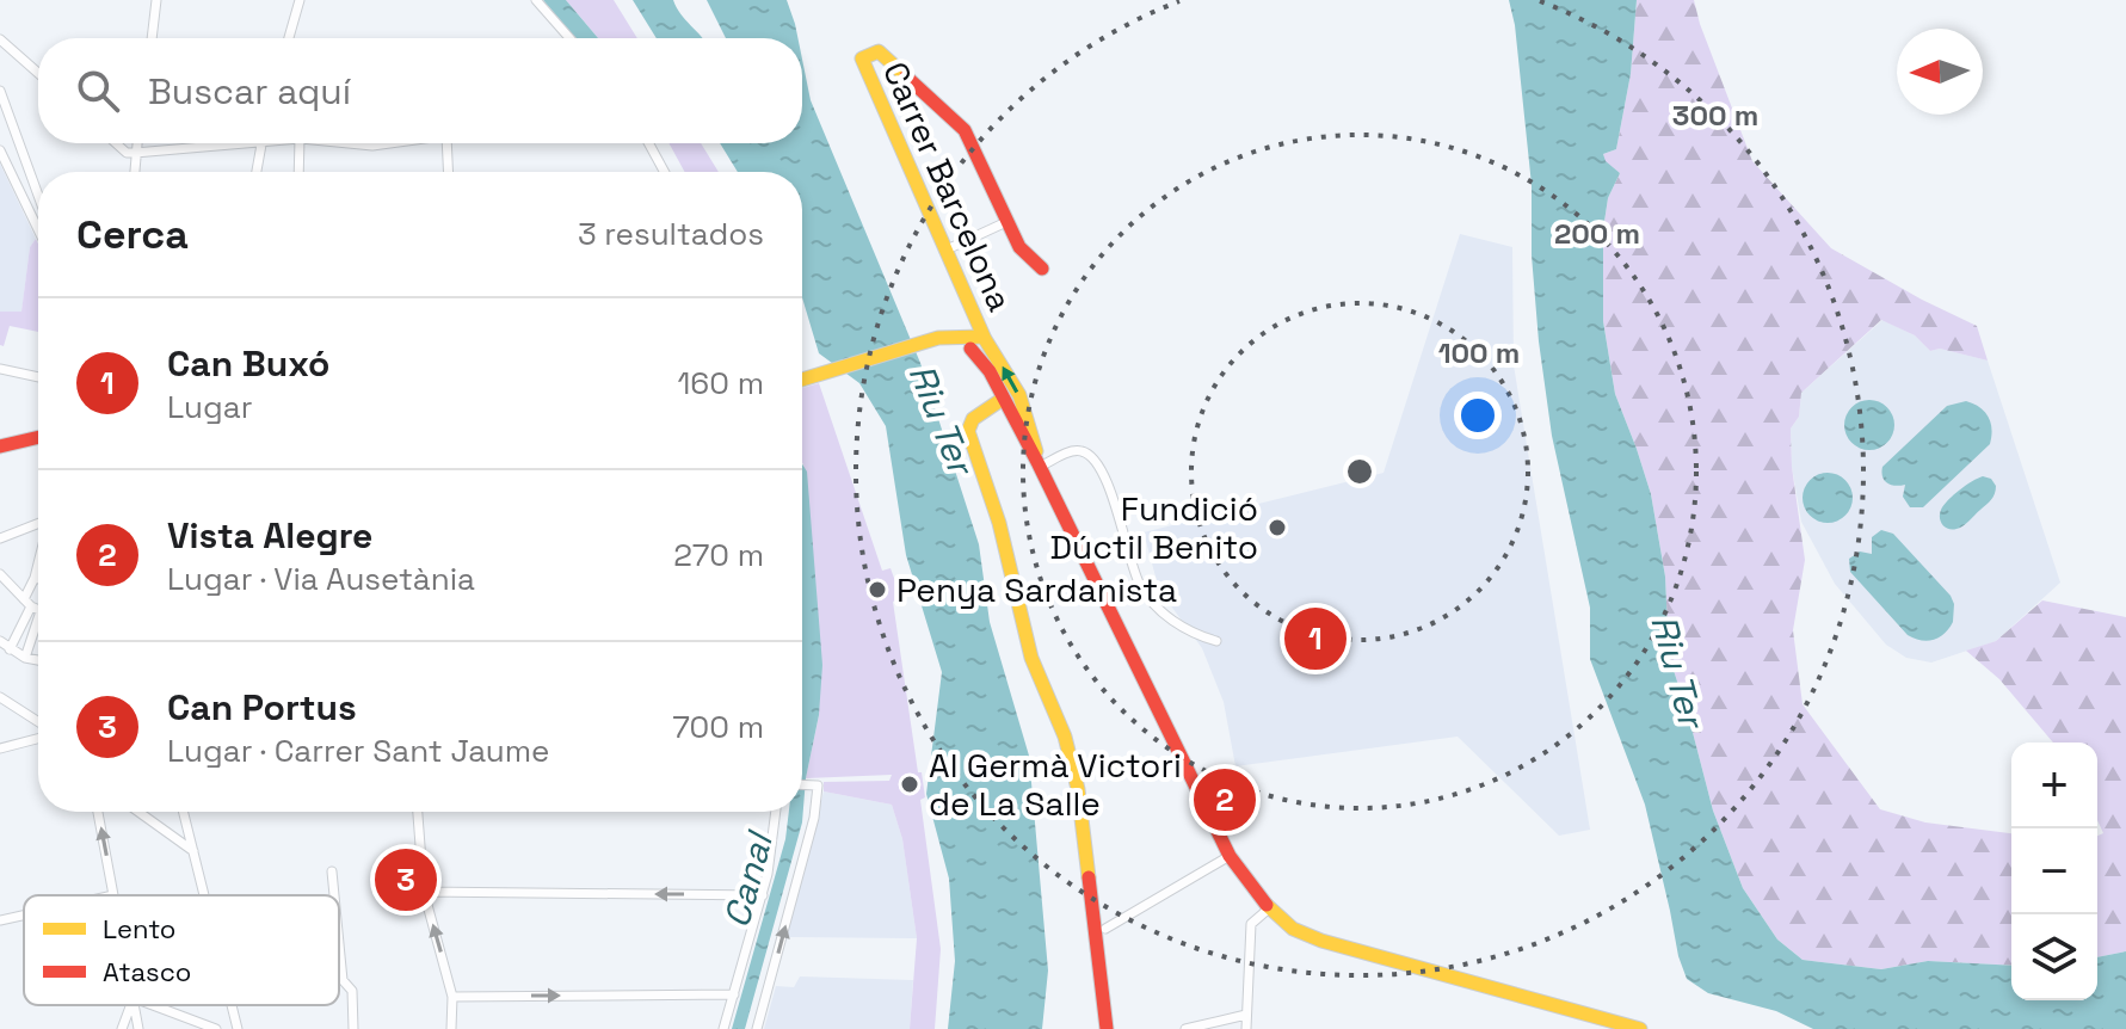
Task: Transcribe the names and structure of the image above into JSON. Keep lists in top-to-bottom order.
{
  "streets": {
    "street": ["Carrer Barcelona"]
  },
  "water": ["Riu Ter", "Canal"],
  "places": ["Fundició Dúctil Benito", "Penya Sardanista", "Al Germà Victori de La Salle"],
  "legend": ["Lento", "Atasco"],
  "north": "left",
  "page": {
    "search": "Buscar aquí",
    "heading": ["Cerca", "3 resultados"],
    "list": [
      {
        "mark": "1",
        "name": "Can Buxó",
        "note": "Lugar",
        "value": "160 m"
      },
      {
        "mark": "2",
        "name": "Vista Alegre",
        "note": "Lugar · Via Ausetània",
        "value": "270 m"
      },
      {
        "mark": "3",
        "name": "Can Portus",
        "note": "Lugar · Carrer Sant Jaume",
        "value": "700 m"
      }
    ],
    "pins": ["1", "2", "3"],
    "map_buttons": ["+", "−"]
  },
  "rings": ["300 m", "200 m", "100 m"]
}
